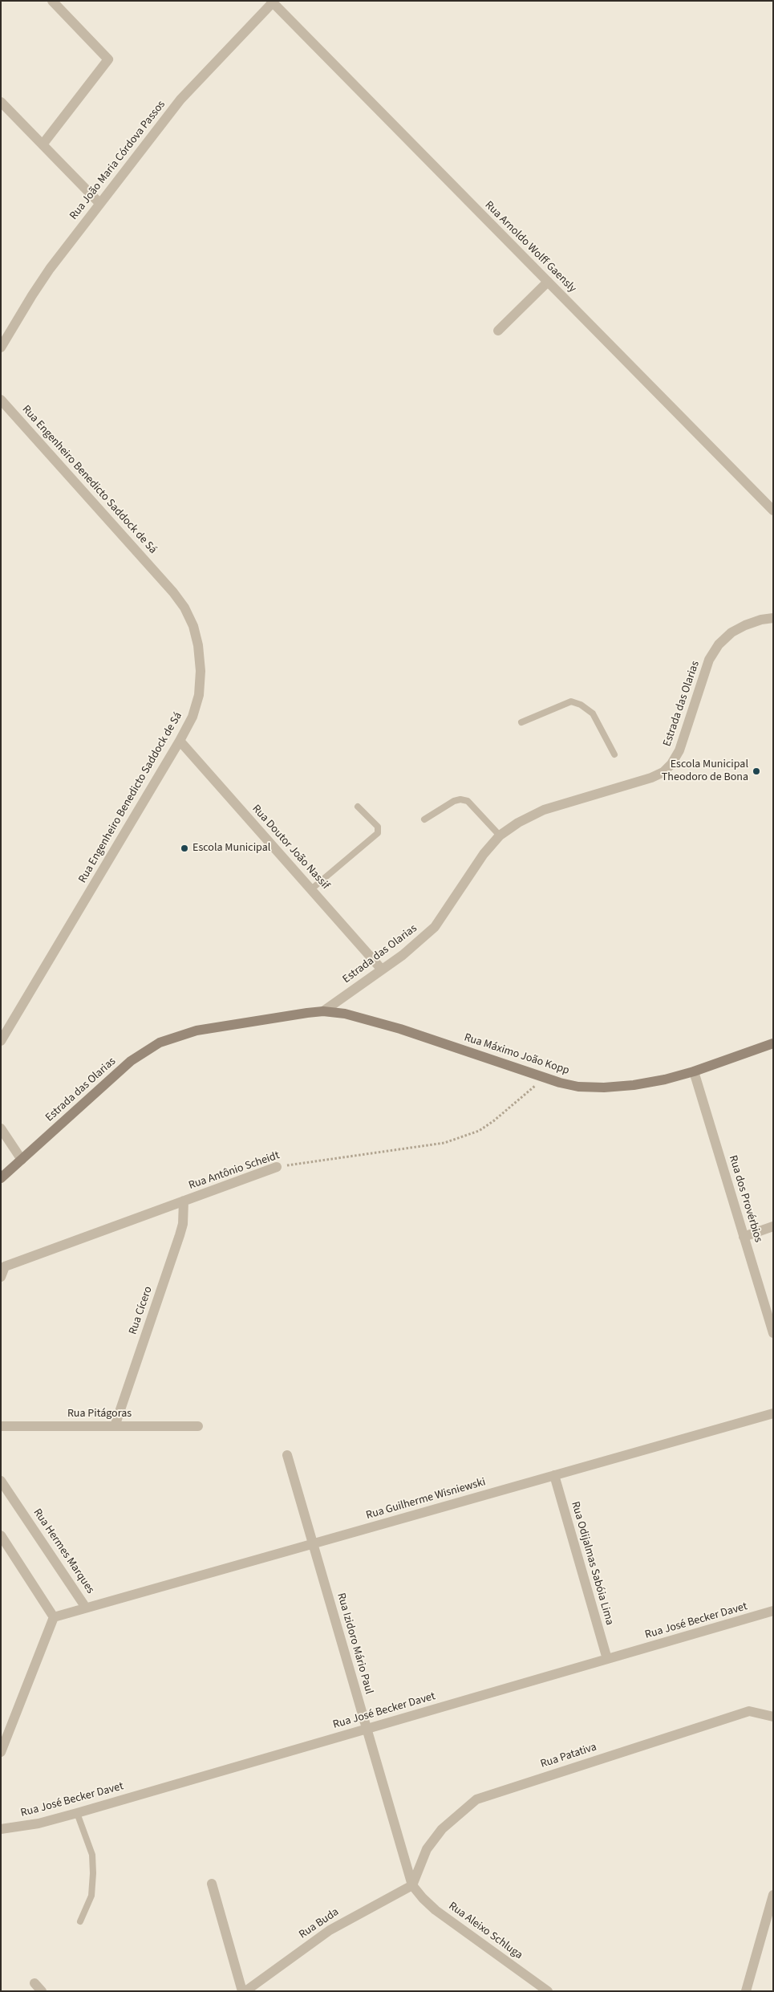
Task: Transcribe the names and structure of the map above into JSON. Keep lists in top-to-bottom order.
{
  "streets": {
    "main road": ["Estrada das Olarias", "Rua Máximo João Kopp"],
    "street": [
      "Rua João Maria Córdova Passos",
      "Rua Arnoldo Wolff Gaensly",
      "Rua Engenheiro Benedicto Saddock de Sá",
      "Rua Doutor João Nassif",
      "Rua Antônio Scheidt",
      "Rua dos Provérbios",
      "Rua Cícero",
      "Rua Pitágoras",
      "Rua Guilherme Wisniewski",
      "Rua Hermes Marques",
      "Rua Odijalmas Sabóia Lima",
      "Rua José Becker Davet",
      "Rua Izidoro Mário Paul",
      "Rua Patativa",
      "Rua Buda",
      "Rua Aleixo Schluga"
    ]
  },
  "crossings": [
    ["Rua João Maria Córdova Passos", "Rua Arnoldo Wolff Gaensly"],
    ["Rua Engenheiro Benedicto Saddock de Sá", "Rua Doutor João Nassif"],
    ["Estrada das Olarias", "Rua Doutor João Nassif"],
    ["Estrada das Olarias", "Rua Máximo João Kopp"],
    ["Rua Máximo João Kopp", "Rua Antônio Scheidt"],
    ["Rua Máximo João Kopp", "Rua dos Provérbios"],
    ["Rua Antônio Scheidt", "Rua Cícero"],
    ["Rua Cícero", "Rua Pitágoras"],
    ["Rua Guilherme Wisniewski", "Rua Hermes Marques"],
    ["Rua Guilherme Wisniewski", "Rua Odijalmas Sabóia Lima"],
    ["Rua Guilherme Wisniewski", "Rua Izidoro Mário Paul"],
    ["Rua Odijalmas Sabóia Lima", "Rua José Becker Davet"],
    ["Rua José Becker Davet", "Rua Izidoro Mário Paul"],
    ["Rua Izidoro Mário Paul", "Rua Patativa"],
    ["Rua Izidoro Mário Paul", "Rua Buda"],
    ["Rua Izidoro Mário Paul", "Rua Aleixo Schluga"],
    ["Rua Patativa", "Rua Buda"],
    ["Rua Patativa", "Rua Aleixo Schluga"],
    ["Rua Buda", "Rua Aleixo Schluga"]
  ],
  "places": ["Escola Municipal Theodoro de Bona", "Escola Municipal"]
}
